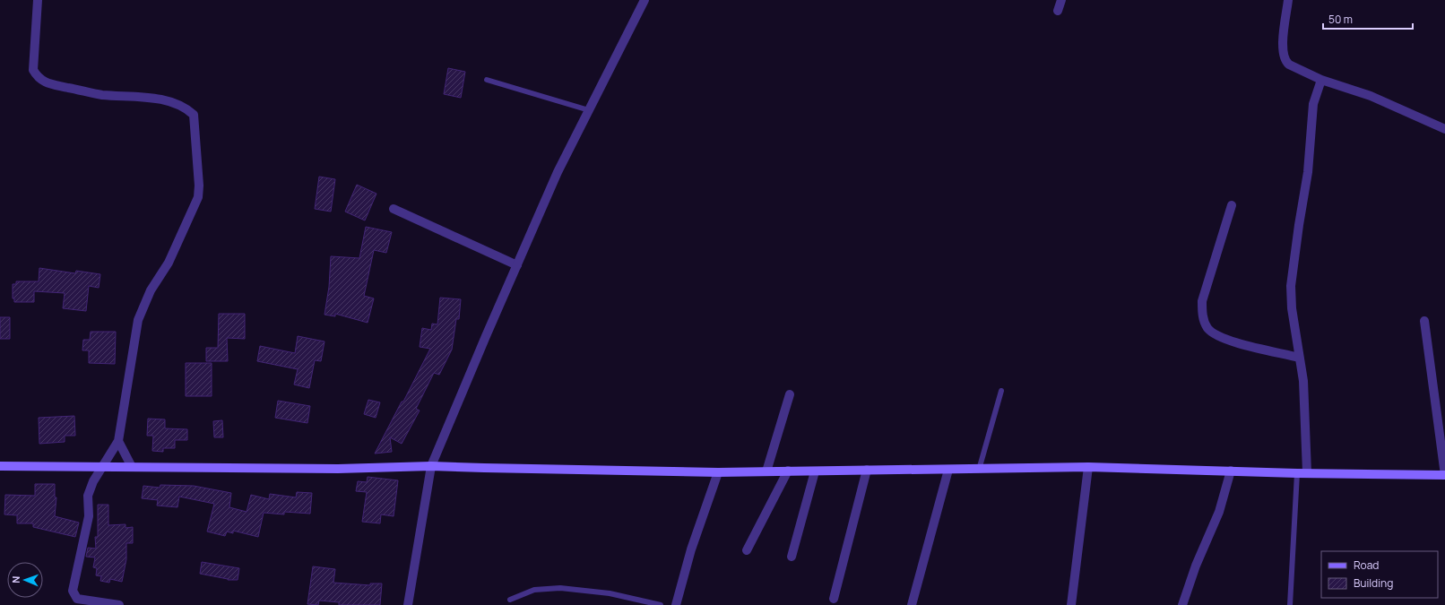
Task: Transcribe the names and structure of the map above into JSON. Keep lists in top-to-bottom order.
{
  "legend": ["Road", "Building"],
  "scale_bar": "50 m",
  "north": "left"
}
